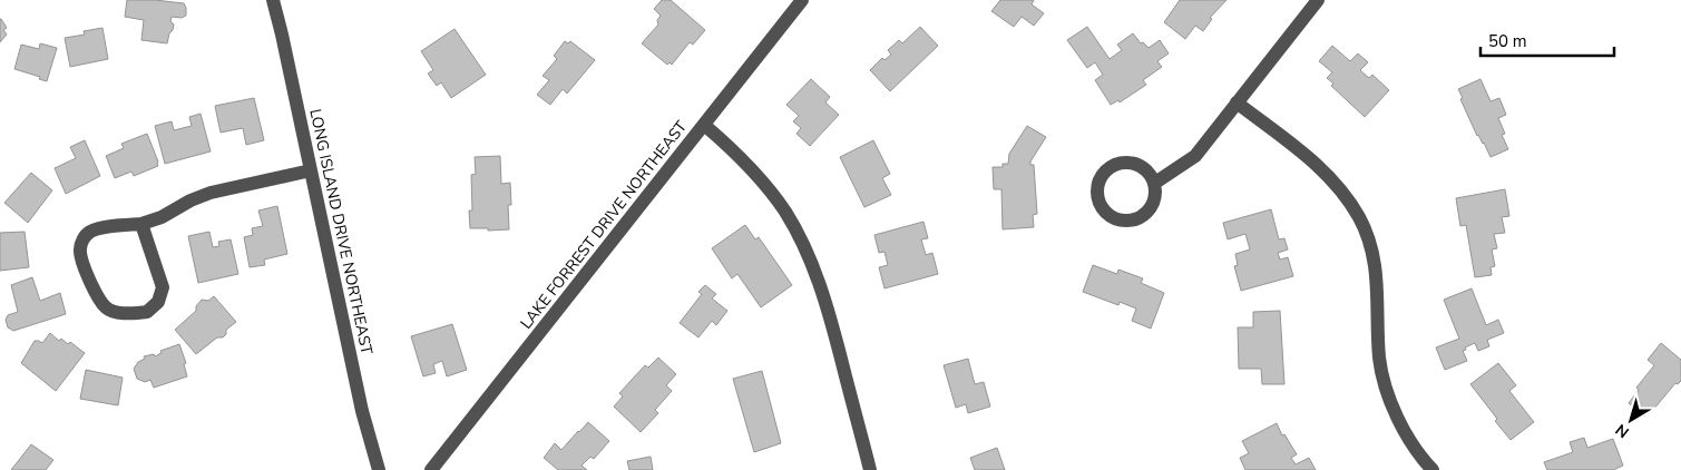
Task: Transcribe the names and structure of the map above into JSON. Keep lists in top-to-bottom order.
{
  "streets": {
    "street": ["LAKE FORREST DRIVE NORTHEAST", "LONG ISLAND DRIVE NORTHEAST"]
  },
  "scale_bar": "50 m",
  "north": "bottom left"
}
